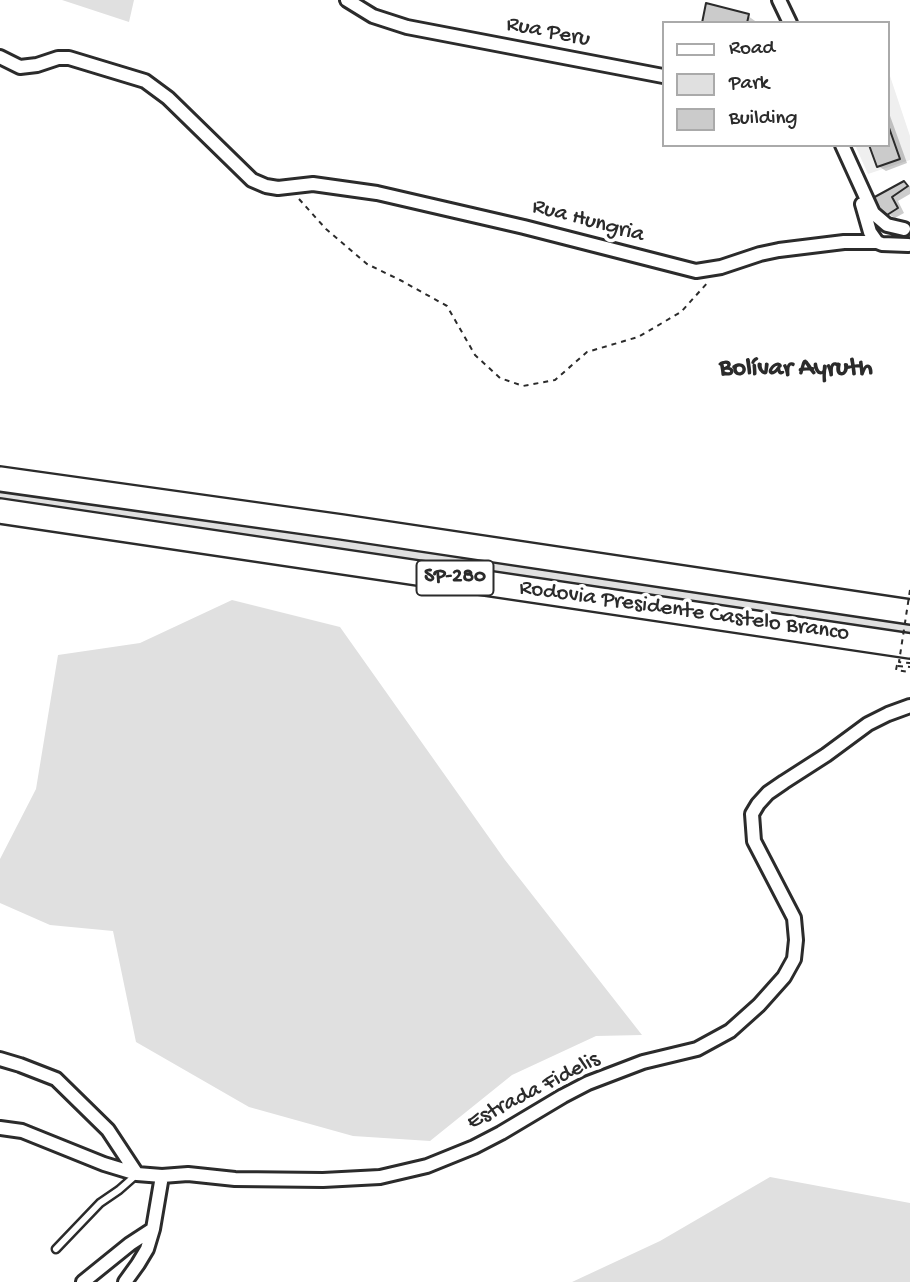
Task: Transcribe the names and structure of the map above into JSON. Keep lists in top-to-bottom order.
{
  "streets": {
    "highway": ["SP-280", "Rodovia Presidente Castelo Branco"],
    "street": ["Rua Peru", "Rua Hungria", "Estrada Fidelis"]
  },
  "districts": ["Bolívar Ayruth"],
  "legend": ["Road", "Park", "Building"]
}
